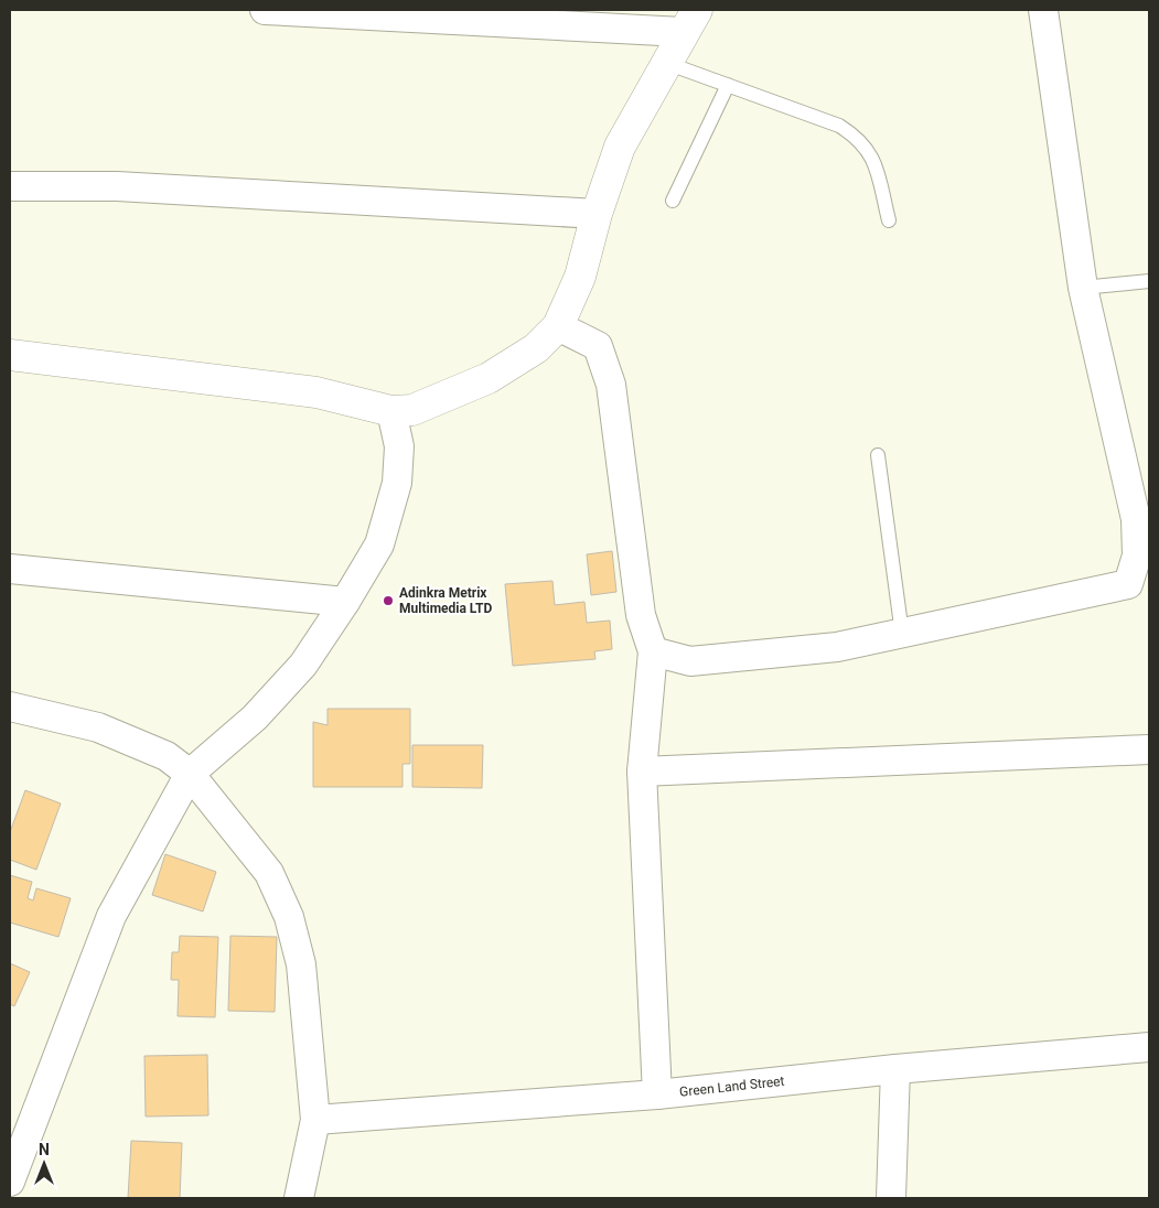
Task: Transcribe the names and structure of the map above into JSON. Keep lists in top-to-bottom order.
{
  "streets": {
    "street": ["Green Land Street"]
  },
  "places": ["Adinkra Metrix Multimedia LTD"],
  "north": "top"
}
